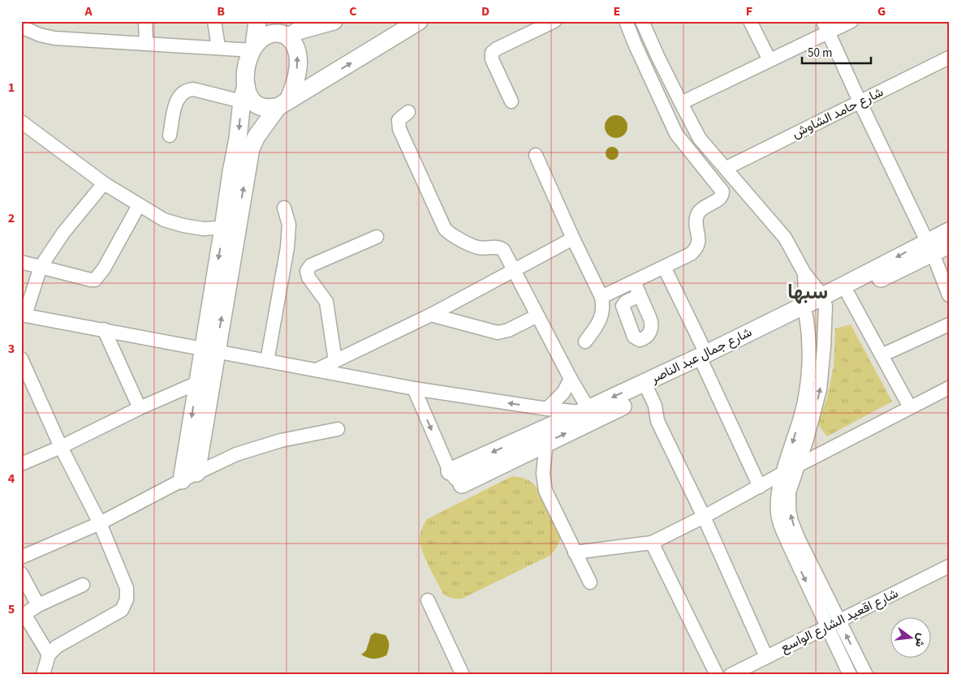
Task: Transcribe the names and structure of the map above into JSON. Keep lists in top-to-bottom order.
{
  "streets": {
    "main road": ["شارع جمال عبد الناصر"],
    "street": ["شارع حامد الشاوش", "شارع اقعيد الشارع الواسع"]
  },
  "districts": ["سبها"],
  "scale_bar": "50 m",
  "north": "right",
  "grid": {
    "columns": [
      "A",
      "B",
      "C",
      "D",
      "E",
      "F",
      "G"
    ],
    "rows": [
      "1",
      "2",
      "3",
      "4",
      "5"
    ]
  }
}
